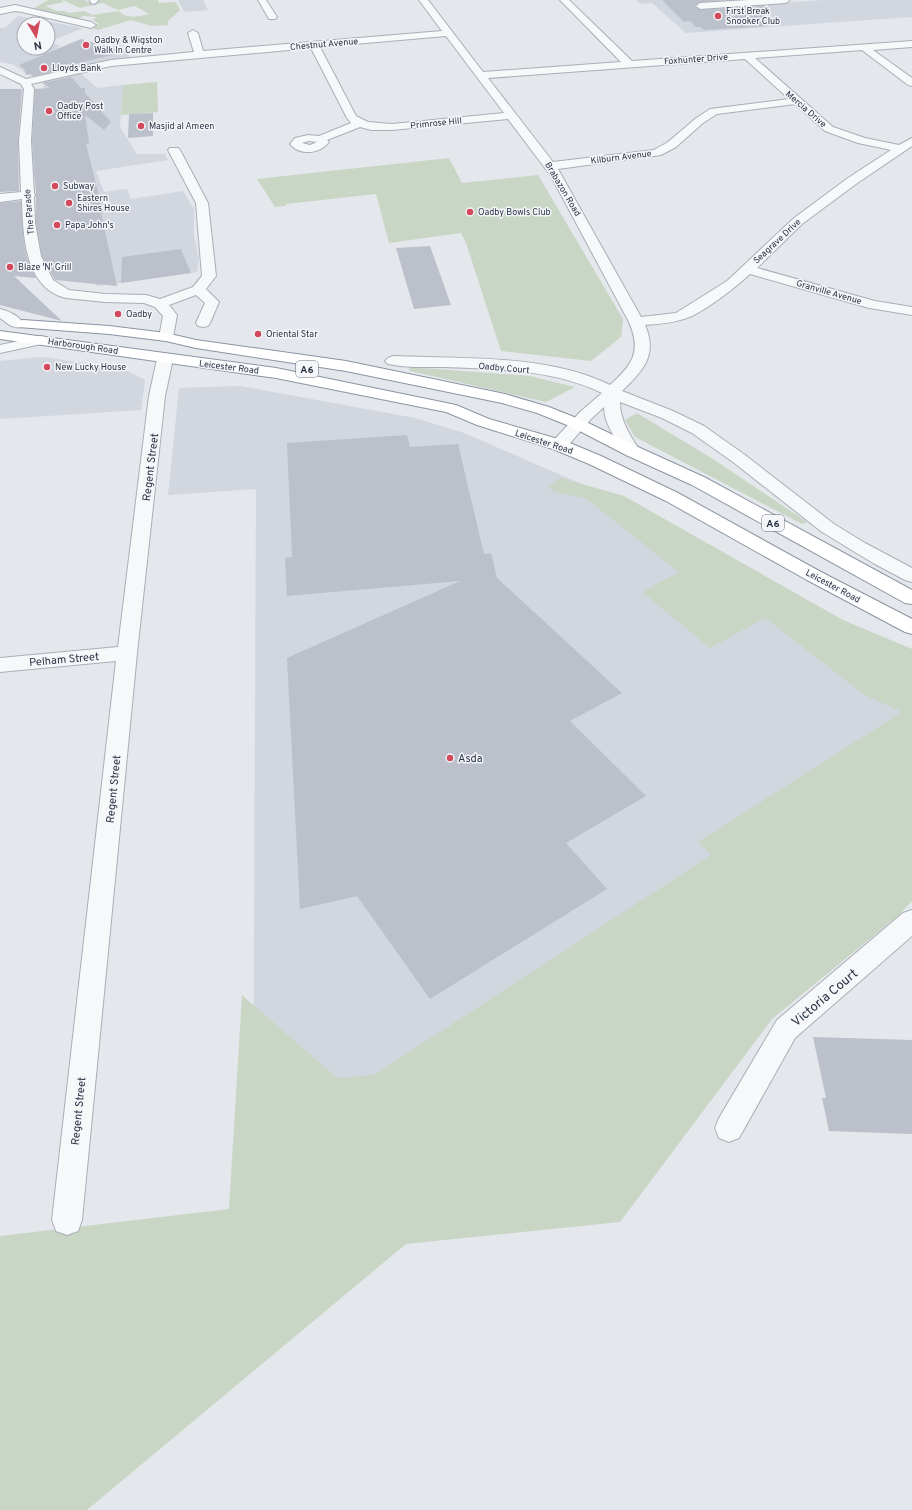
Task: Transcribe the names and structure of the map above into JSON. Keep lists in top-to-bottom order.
{
  "streets": {
    "highway": ["Harborough Road", "Leicester Road", "A6"],
    "street": [
      "Chestnut Avenue",
      "Foxhunter Drive",
      "Mercia Drive",
      "Primrose Hill",
      "Kilburn Avenue",
      "Brabazon Road",
      "The Parade",
      "Seagrave Drive",
      "Granville Avenue",
      "Oadby Court",
      "Regent Street",
      "Pelham Street",
      "Victoria Court"
    ]
  },
  "crossings": [
    ["Chestnut Avenue", "Brabazon Road"],
    ["Chestnut Avenue", "The Parade"],
    ["Foxhunter Drive", "Mercia Drive"],
    ["Foxhunter Drive", "Brabazon Road"],
    ["Mercia Drive", "Kilburn Avenue"],
    ["Mercia Drive", "Seagrave Drive"],
    ["Primrose Hill", "Brabazon Road"],
    ["Kilburn Avenue", "Brabazon Road"],
    ["Brabazon Road", "Seagrave Drive"],
    ["Brabazon Road", "Leicester Road"],
    ["Brabazon Road", "Oadby Court"],
    ["Brabazon Road", "A6"],
    ["Seagrave Drive", "Granville Avenue"],
    ["Harborough Road", "Leicester Road"],
    ["Harborough Road", "A6"],
    ["Harborough Road", "Regent Street"],
    ["Leicester Road", "A6"],
    ["Leicester Road", "Regent Street"],
    ["A6", "Regent Street"],
    ["Regent Street", "Pelham Street"]
  ],
  "places": [
    "First Break Snooker Club",
    "Oadby & Wigston Walk In Centre",
    "Lloyds Bank",
    "Oadby Post Office",
    "Masjid al Ameen",
    "Subway",
    "Eastern Shires House",
    "Oadby Bowls Club",
    "Papa John's",
    "Blaze 'N' Grill",
    "Oadby",
    "Oriental Star",
    "New Lucky House",
    "Asda"
  ],
  "north": "bottom"
}
